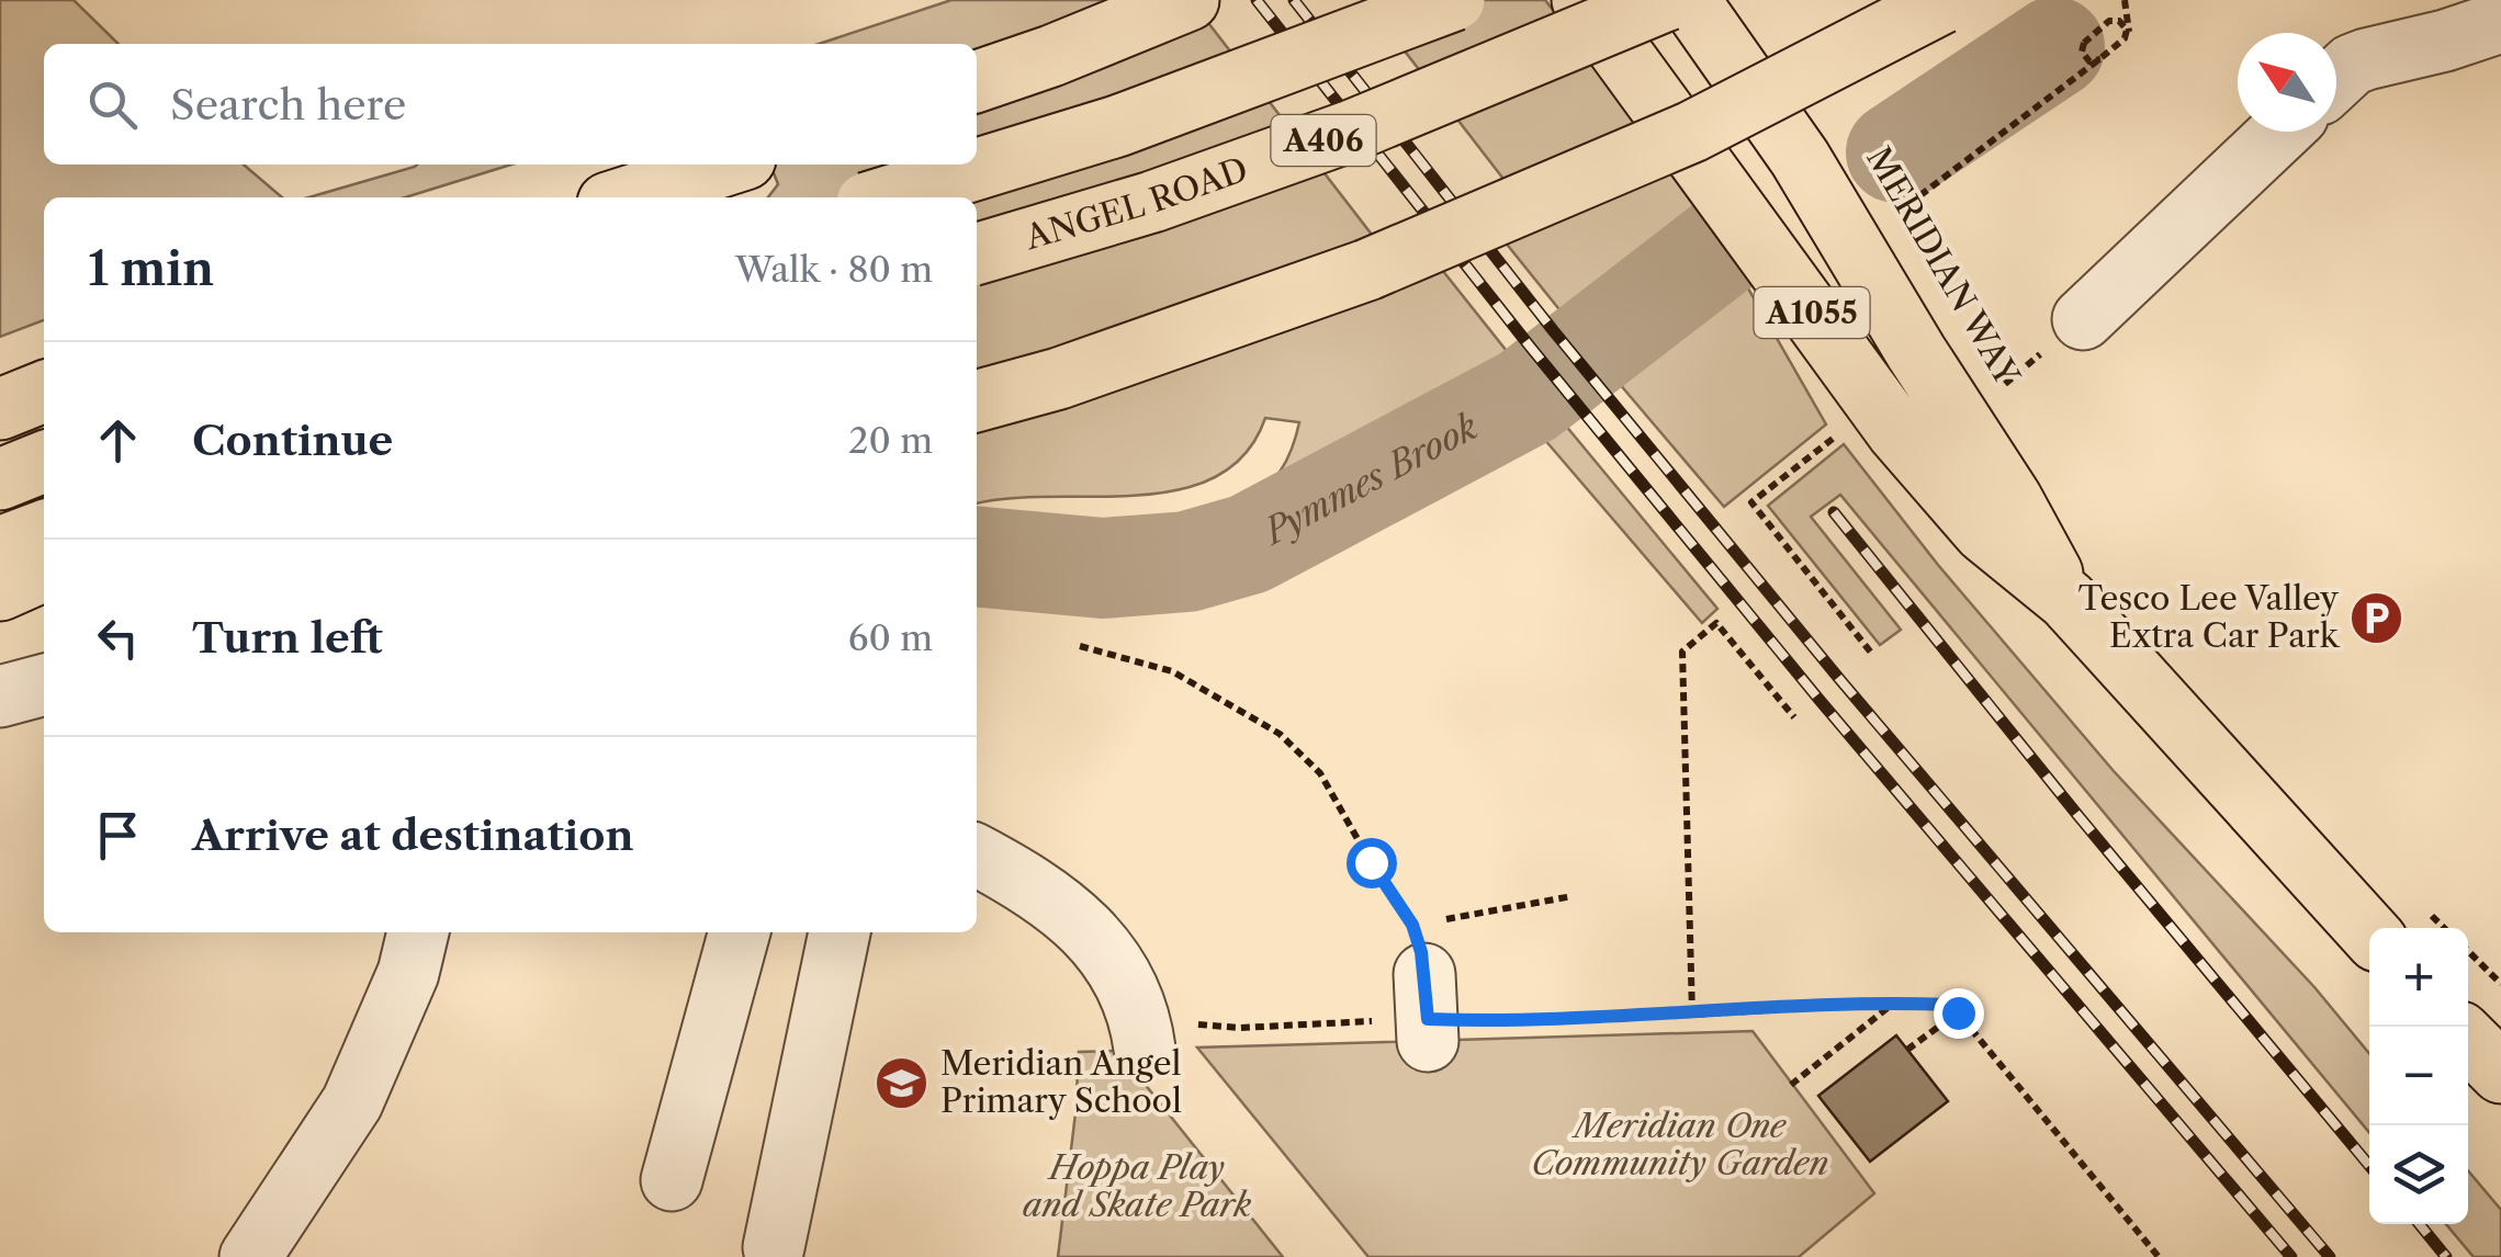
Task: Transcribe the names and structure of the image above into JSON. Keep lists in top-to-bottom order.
{
  "streets": {
    "main road": ["A406", "ANGEL ROAD", "A1055"]
  },
  "water": ["Pymmes Brook"],
  "parks": ["Meridian One Community Garden", "Hoppa Play and Skate Park"],
  "places": {
    "parking": ["Tesco Lee Valley Extra Car Park"],
    "school or university": ["Meridian Angel Primary School"]
  },
  "north": "top left",
  "page": {
    "search": "Search here",
    "heading": ["1 min", "Walk · 80 m"],
    "list": [
      ["Continue", "20 m"],
      ["Turn left", "60 m"],
      "Arrive at destination"
    ],
    "map_buttons": ["+", "−"]
  }
}
